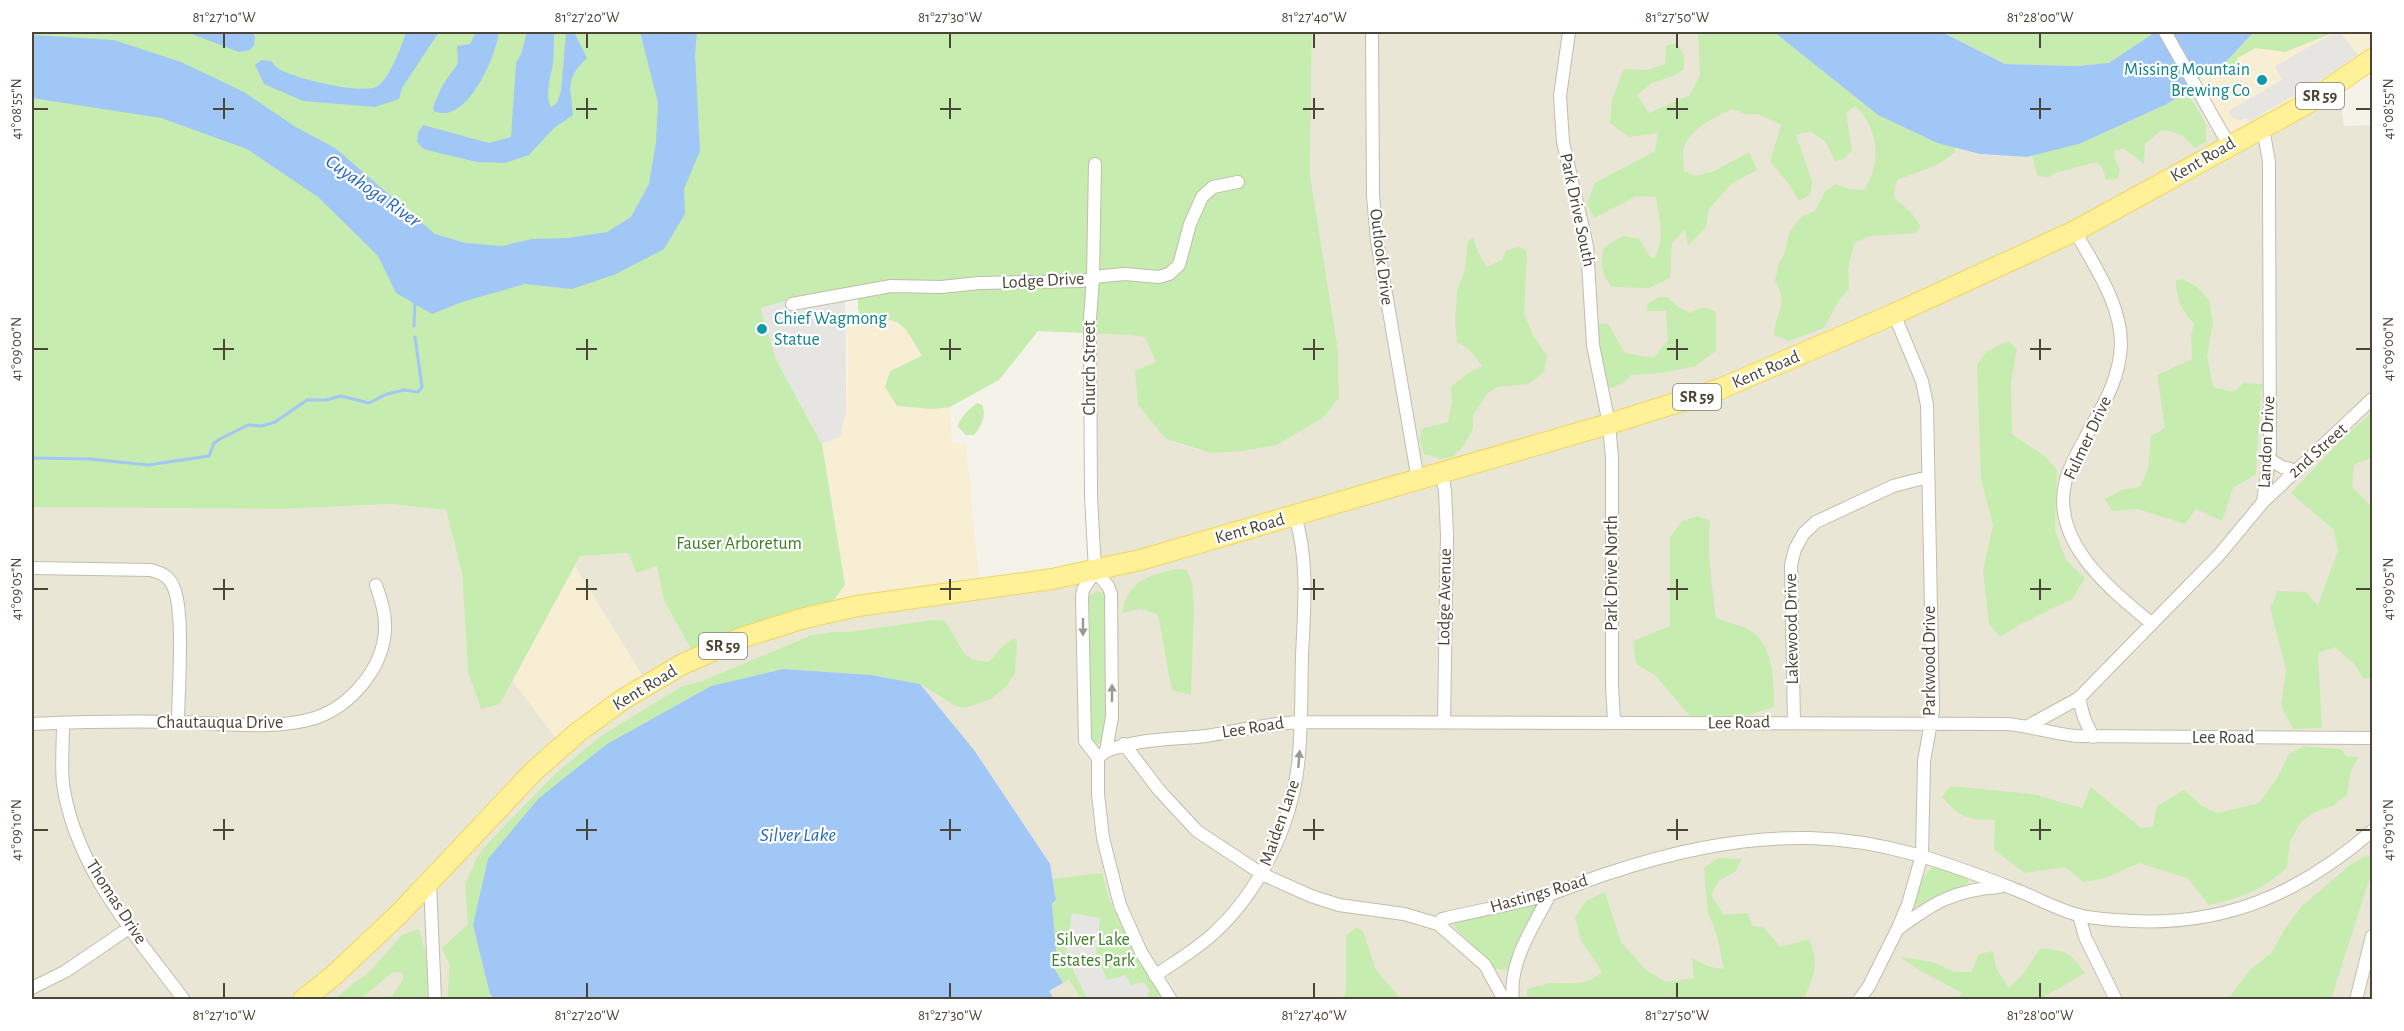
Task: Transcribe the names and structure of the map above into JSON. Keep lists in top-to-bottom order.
{
  "streets": {
    "main road": ["SR 59", "Kent Road"],
    "street": [
      "Park Drive South",
      "Outlook Drive",
      "Lodge Drive",
      "Church Street",
      "Fulmer Drive",
      "Landon Drive",
      "2nd Street",
      "Park Drive North",
      "Lodge Avenue",
      "Lakewood Drive",
      "Parkwood Drive",
      "Chautauqua Drive",
      "Lee Road",
      "Maiden Lane",
      "Hastings Road",
      "Thomas Drive"
    ]
  },
  "crossings": [
    ["SR 59", "Kent Road"],
    ["SR 59", "Landon Drive"],
    ["Kent Road", "Park Drive South"],
    ["Kent Road", "Outlook Drive"],
    ["Kent Road", "Church Street"],
    ["Kent Road", "Fulmer Drive"],
    ["Kent Road", "Landon Drive"],
    ["Kent Road", "Park Drive North"],
    ["Kent Road", "Lodge Avenue"],
    ["Kent Road", "Parkwood Drive"],
    ["Kent Road", "Maiden Lane"],
    ["Park Drive South", "Park Drive North"],
    ["Lodge Drive", "Church Street"],
    ["Fulmer Drive", "Landon Drive"],
    ["Landon Drive", "2nd Street"],
    ["Landon Drive", "Lee Road"],
    ["Park Drive North", "Lee Road"],
    ["Lodge Avenue", "Lee Road"],
    ["Lakewood Drive", "Parkwood Drive"],
    ["Lakewood Drive", "Lee Road"],
    ["Parkwood Drive", "Lee Road"],
    ["Parkwood Drive", "Hastings Road"],
    ["Chautauqua Drive", "Thomas Drive"],
    ["Lee Road", "Maiden Lane"]
  ],
  "water": ["Cuyahoga River", "Silver Lake"],
  "parks": ["Fauser Arboretum", "Silver Lake Estates Park"],
  "places": ["Missing Mountain Brewing Co", "Chief Wagmong Statue"],
  "coordinates": [
    "81°27'10\"W",
    "81°27'20\"W",
    "81°27'30\"W",
    "81°27'40\"W",
    "81°27'50\"W",
    "81°28'00\"W",
    "41°08'55\"N",
    "41°09'00\"N",
    "41°09'05\"N",
    "41°09'10\"N"
  ]
}
